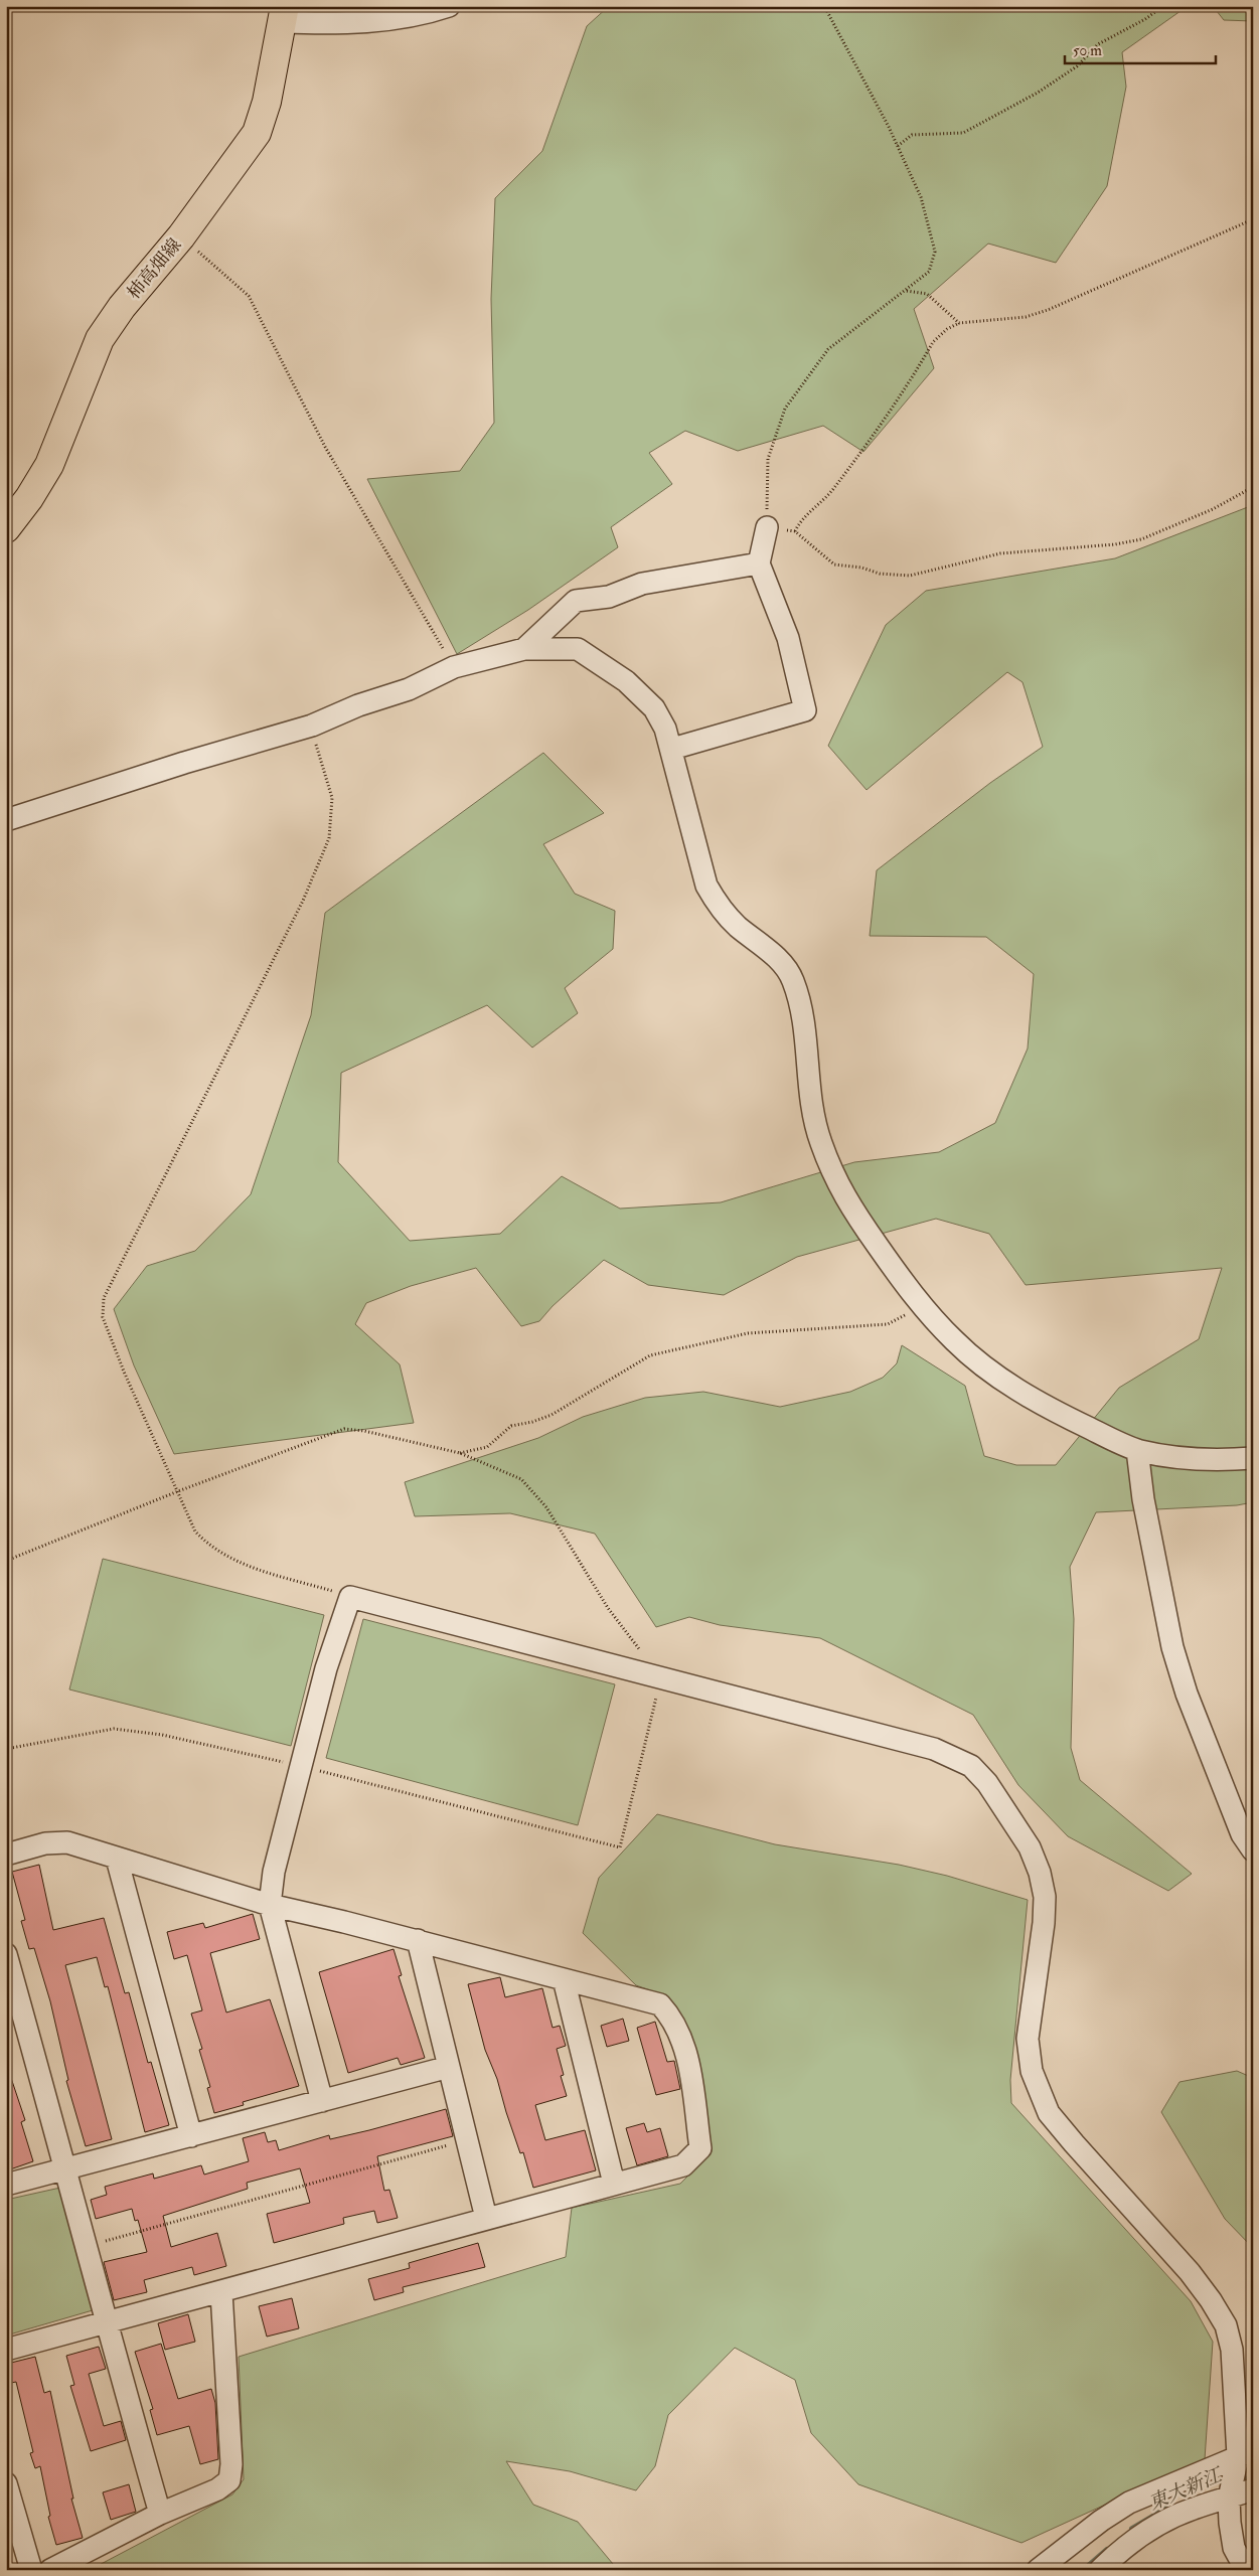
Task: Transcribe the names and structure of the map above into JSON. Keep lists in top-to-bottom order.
{
  "streets": {
    "main road": ["柿高畑線"]
  },
  "water": ["東大新江"],
  "scale_bar": "50 m"
}
